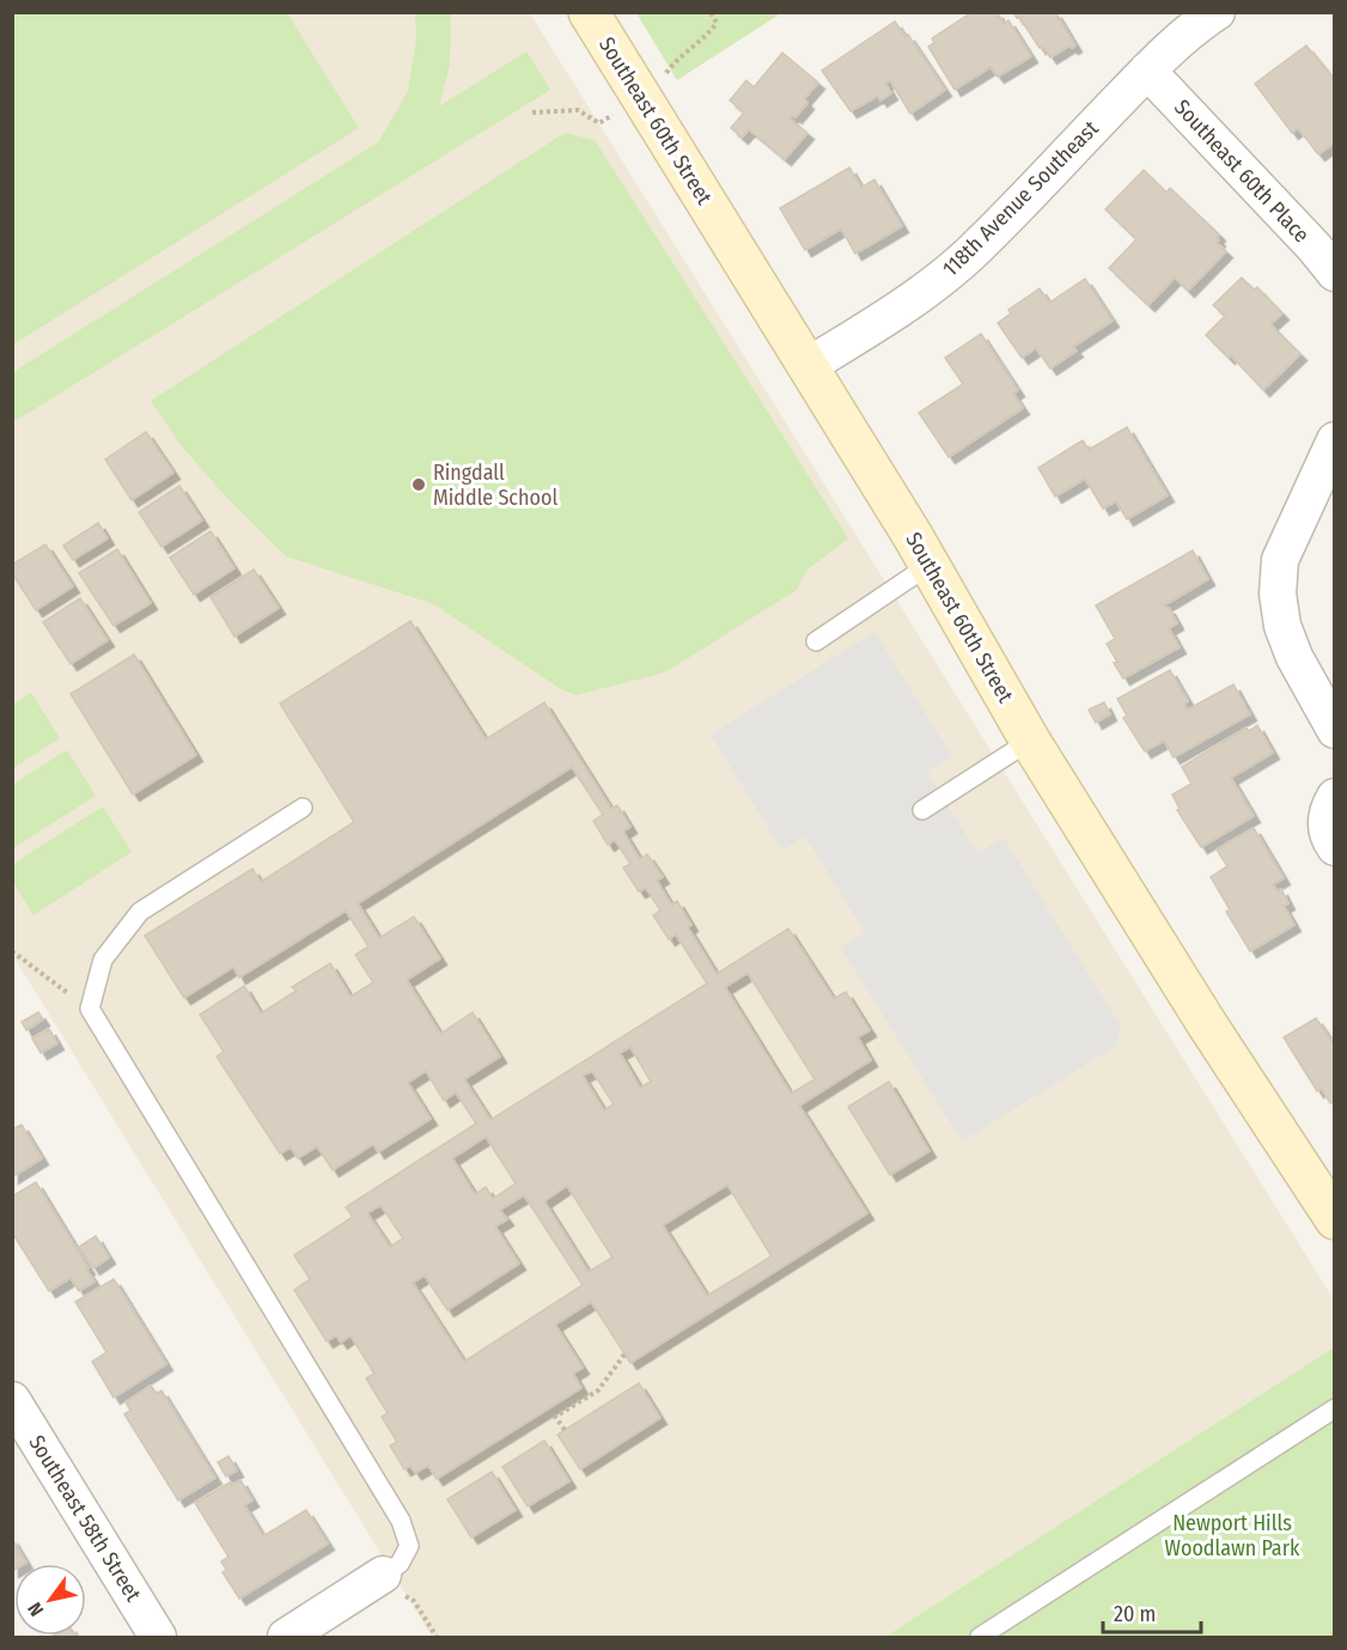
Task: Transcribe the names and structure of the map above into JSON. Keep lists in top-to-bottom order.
{
  "streets": {
    "street": [
      "Southeast 60th Street",
      "Southeast 60th Place",
      "118th Avenue Southeast",
      "Southeast 58th Street"
    ]
  },
  "crossings": [
    ["Southeast 60th Street", "118th Avenue Southeast"],
    ["Southeast 60th Place", "118th Avenue Southeast"]
  ],
  "parks": ["Newport Hills Woodlawn Park"],
  "places": ["Ringdall Middle School"],
  "scale_bar": "20 m",
  "north": "bottom left"
}
